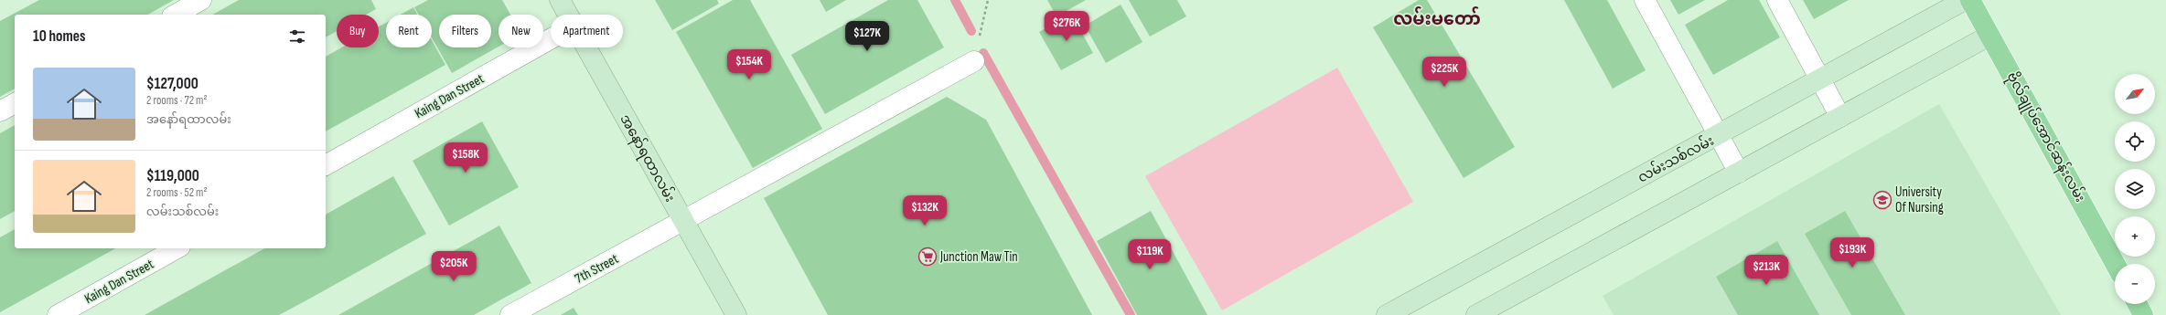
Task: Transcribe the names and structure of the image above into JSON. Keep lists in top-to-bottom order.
{
  "streets": {
    "main road": ["ဗိုလ်ချုပ်အောင်ဆန်းလမ်း", "အနော်ရထာလမ်း", "လမ်းသစ်လမ်း"],
    "street": ["Kaing Dan Street", "7th Street"]
  },
  "crossings": [
    ["အနော်ရထာလမ်း", "7th Street"]
  ],
  "districts": ["လမ်းမတော်"],
  "places": {
    "school or university": ["University Of Nursing"],
    "supermarket": ["Junction Maw Tin"]
  },
  "north": "top right",
  "page": {
    "price": [
      "$276K",
      "$127K",
      "$154K",
      "$225K",
      "$158K",
      "$132K",
      "$193K",
      "$119K",
      "$205K",
      "$213K"
    ],
    "chip": [
      "Buy",
      "Rent",
      "Filters",
      "New",
      "Apartment"
    ],
    "heading": "10 homes",
    "list": [
      {
        "name": "$127,000",
        "note": "2 rooms · 72 m² · အနော်ရထာလမ်း"
      },
      {
        "name": "$119,000",
        "note": "2 rooms · 52 m² · လမ်းသစ်လမ်း"
      }
    ],
    "map_buttons": ["+", "−"]
  }
}
